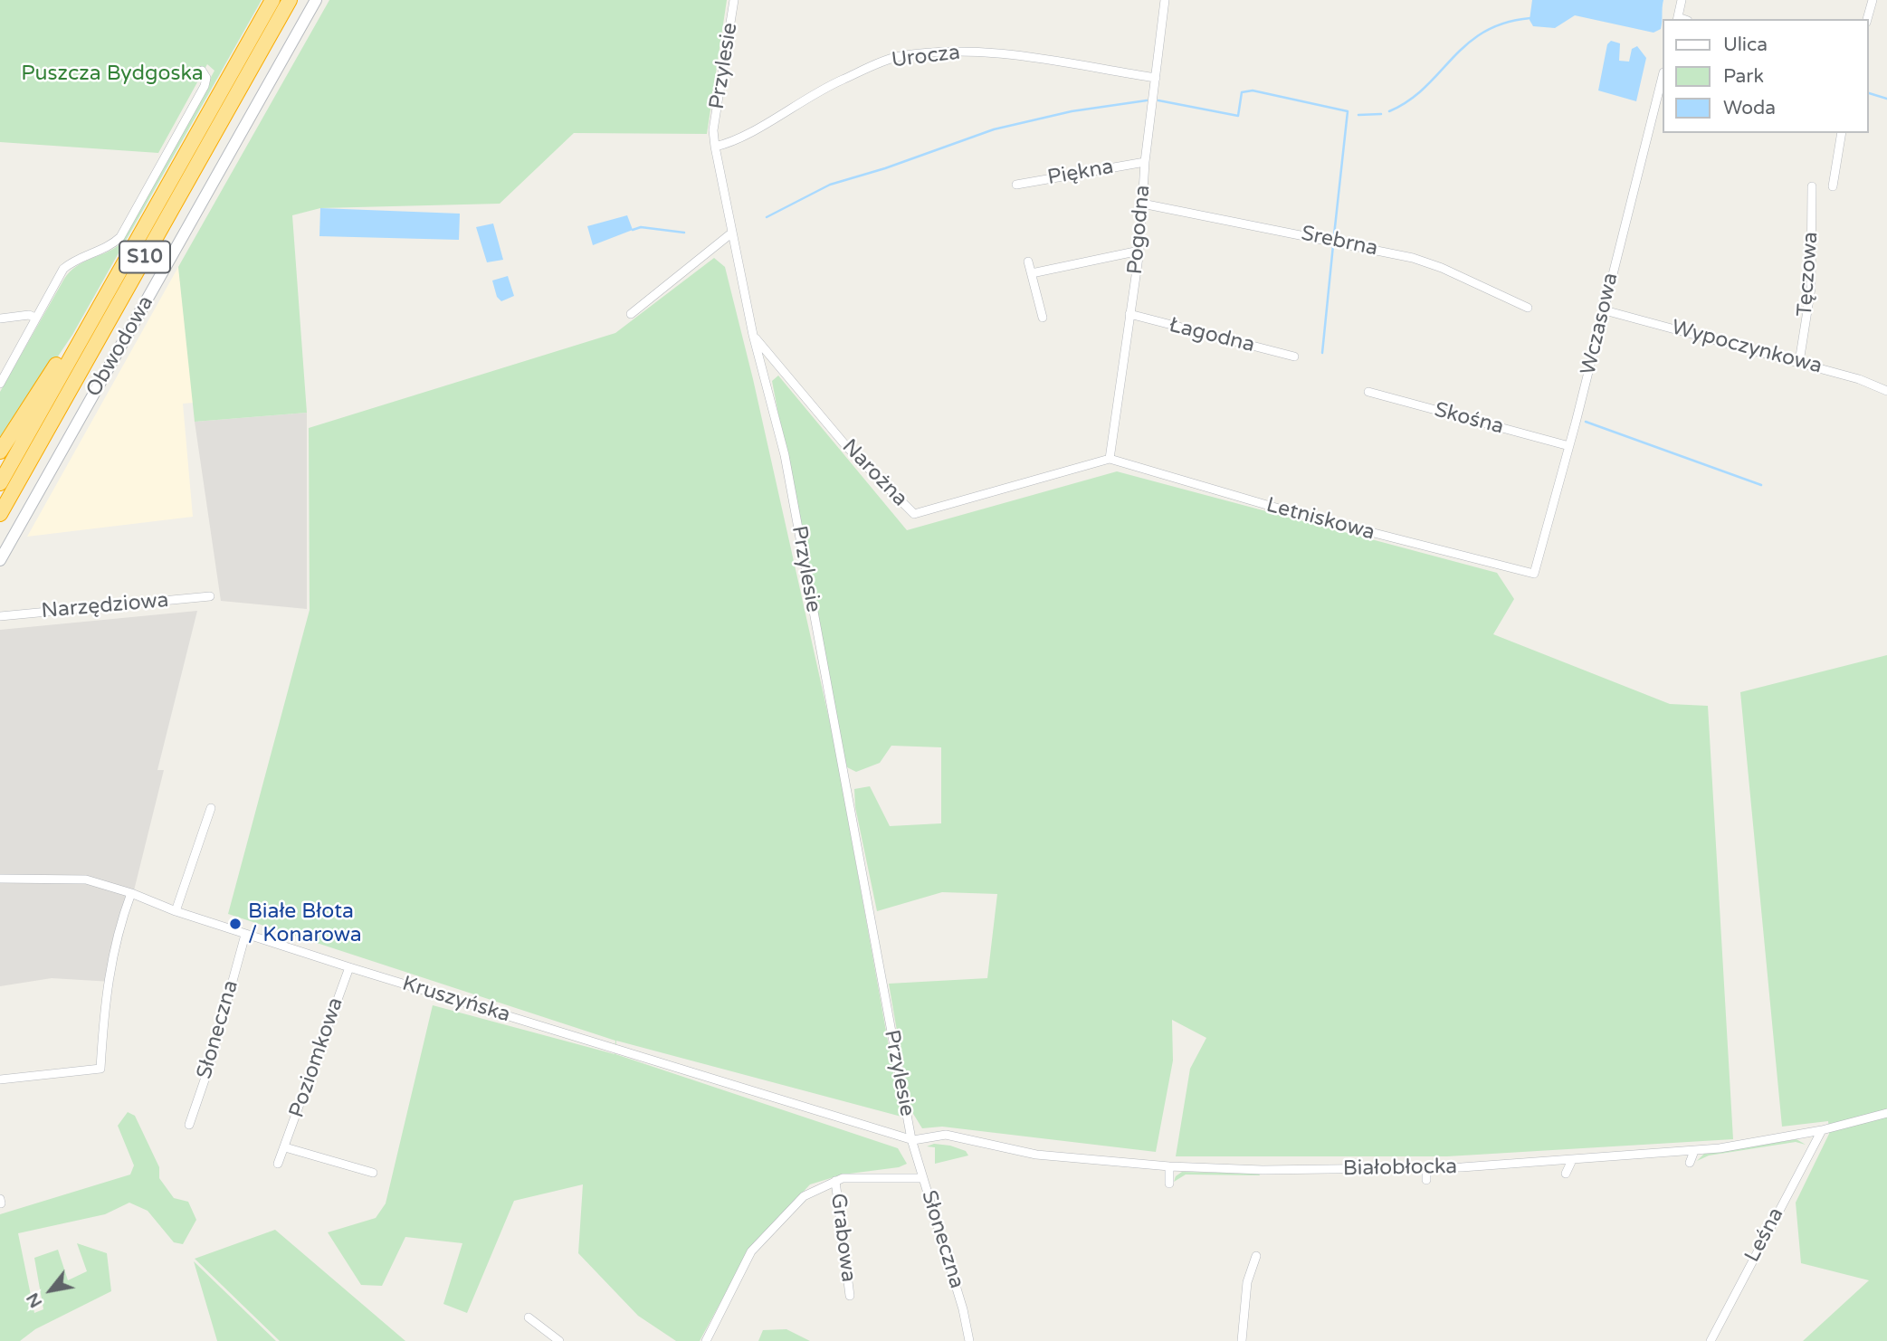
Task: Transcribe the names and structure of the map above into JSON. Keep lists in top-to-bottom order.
{
  "streets": {
    "highway": ["S10"],
    "street": [
      "Urocza",
      "Przylesie",
      "Piękna",
      "Pogodna",
      "Srebrna",
      "Tęczowa",
      "Wczasowa",
      "Łagodna",
      "Obwodowa",
      "Wypoczynkowa",
      "Skośna",
      "Narożna",
      "Letniskowa",
      "Narzędziowa",
      "Kruszyńska",
      "Słoneczna",
      "Poziomkowa",
      "Białobłocka",
      "Leśna",
      "Grabowa"
    ]
  },
  "crossings": [
    ["Urocza", "Przylesie"],
    ["Urocza", "Pogodna"],
    ["Przylesie", "Narożna"],
    ["Przylesie", "Kruszyńska"],
    ["Przylesie", "Słoneczna"],
    ["Przylesie", "Białobłocka"],
    ["Piękna", "Pogodna"],
    ["Pogodna", "Srebrna"],
    ["Pogodna", "Łagodna"],
    ["Pogodna", "Narożna"],
    ["Pogodna", "Letniskowa"],
    ["Tęczowa", "Wypoczynkowa"],
    ["Wczasowa", "Wypoczynkowa"],
    ["Wczasowa", "Skośna"],
    ["Wczasowa", "Letniskowa"],
    ["Narożna", "Letniskowa"],
    ["Kruszyńska", "Słoneczna"],
    ["Kruszyńska", "Poziomkowa"],
    ["Kruszyńska", "Białobłocka"],
    ["Słoneczna", "Białobłocka"],
    ["Białobłocka", "Leśna"]
  ],
  "parks": ["Puszcza Bydgoska"],
  "places": ["Białe Błota / Konarowa"],
  "legend": ["Ulica", "Park", "Woda"],
  "north": "bottom left"
}
